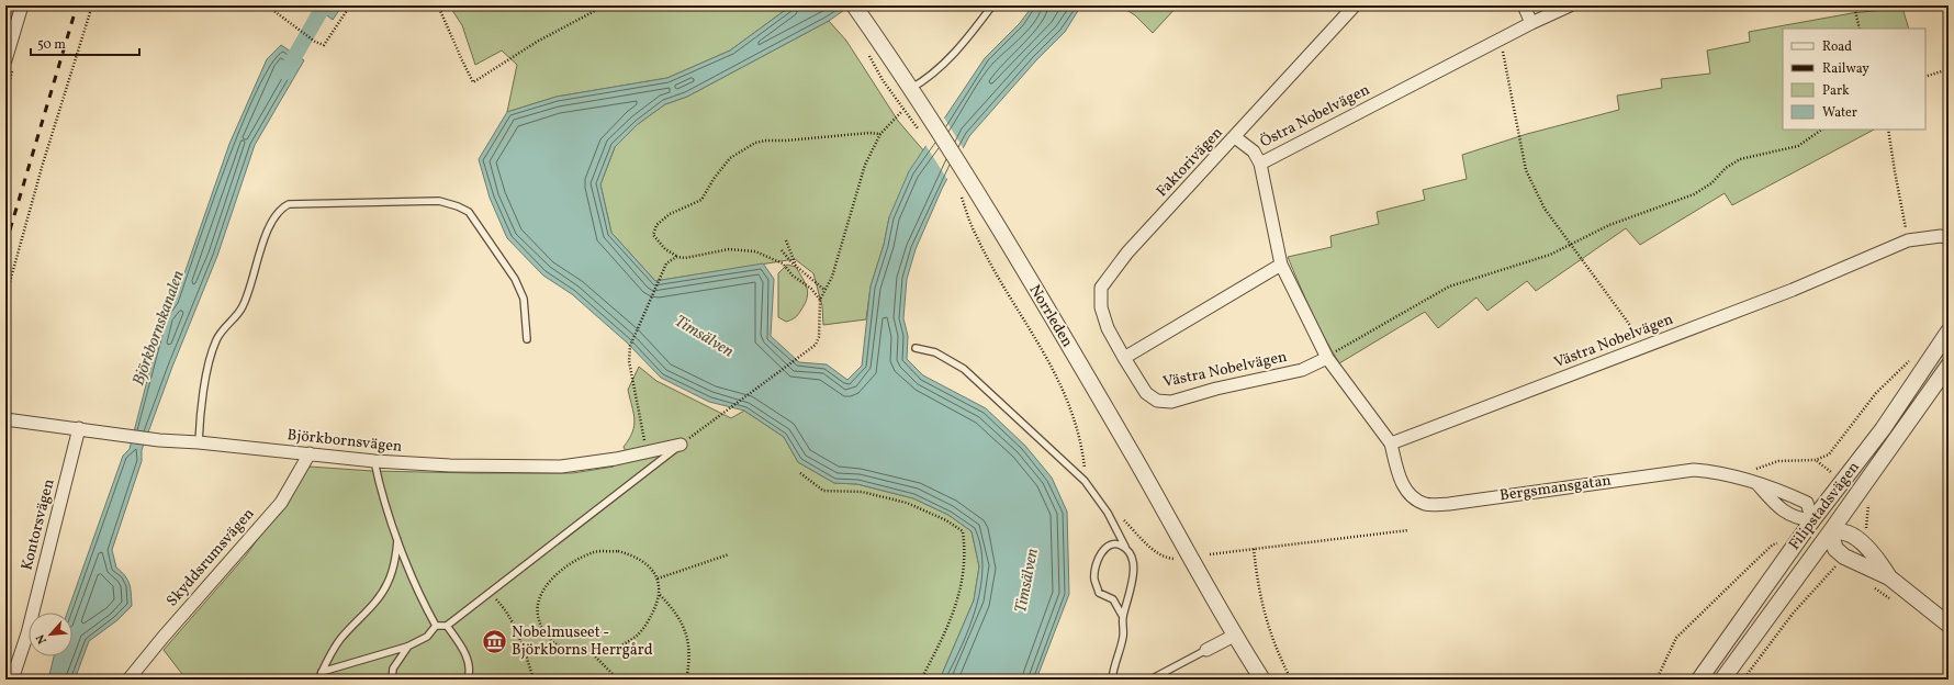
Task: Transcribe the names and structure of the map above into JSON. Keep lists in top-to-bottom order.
{
  "streets": {
    "street": [
      "Östra Nobelvägen",
      "Faktorivägen",
      "Norrleden",
      "Västra Nobelvägen",
      "Björkbornsvägen",
      "Bergsmansgatan",
      "Filipstadsvägen",
      "Kontorsvägen",
      "Skyddsrumsvägen"
    ]
  },
  "crossings": [
    ["Faktorivägen", "Västra Nobelvägen"],
    ["Västra Nobelvägen", "Bergsmansgatan"],
    ["Björkbornsvägen", "Kontorsvägen"],
    ["Björkbornsvägen", "Skyddsrumsvägen"],
    ["Bergsmansgatan", "Filipstadsvägen"]
  ],
  "water": ["Björkbornskanalen", "Timsälven"],
  "places": {
    "museum": ["Nobelmuseet - Björkborns Herrgård"]
  },
  "legend": [
    "Road",
    "Railway",
    "Park",
    "Water"
  ],
  "scale_bar": "50 m",
  "north": "bottom left"
}
